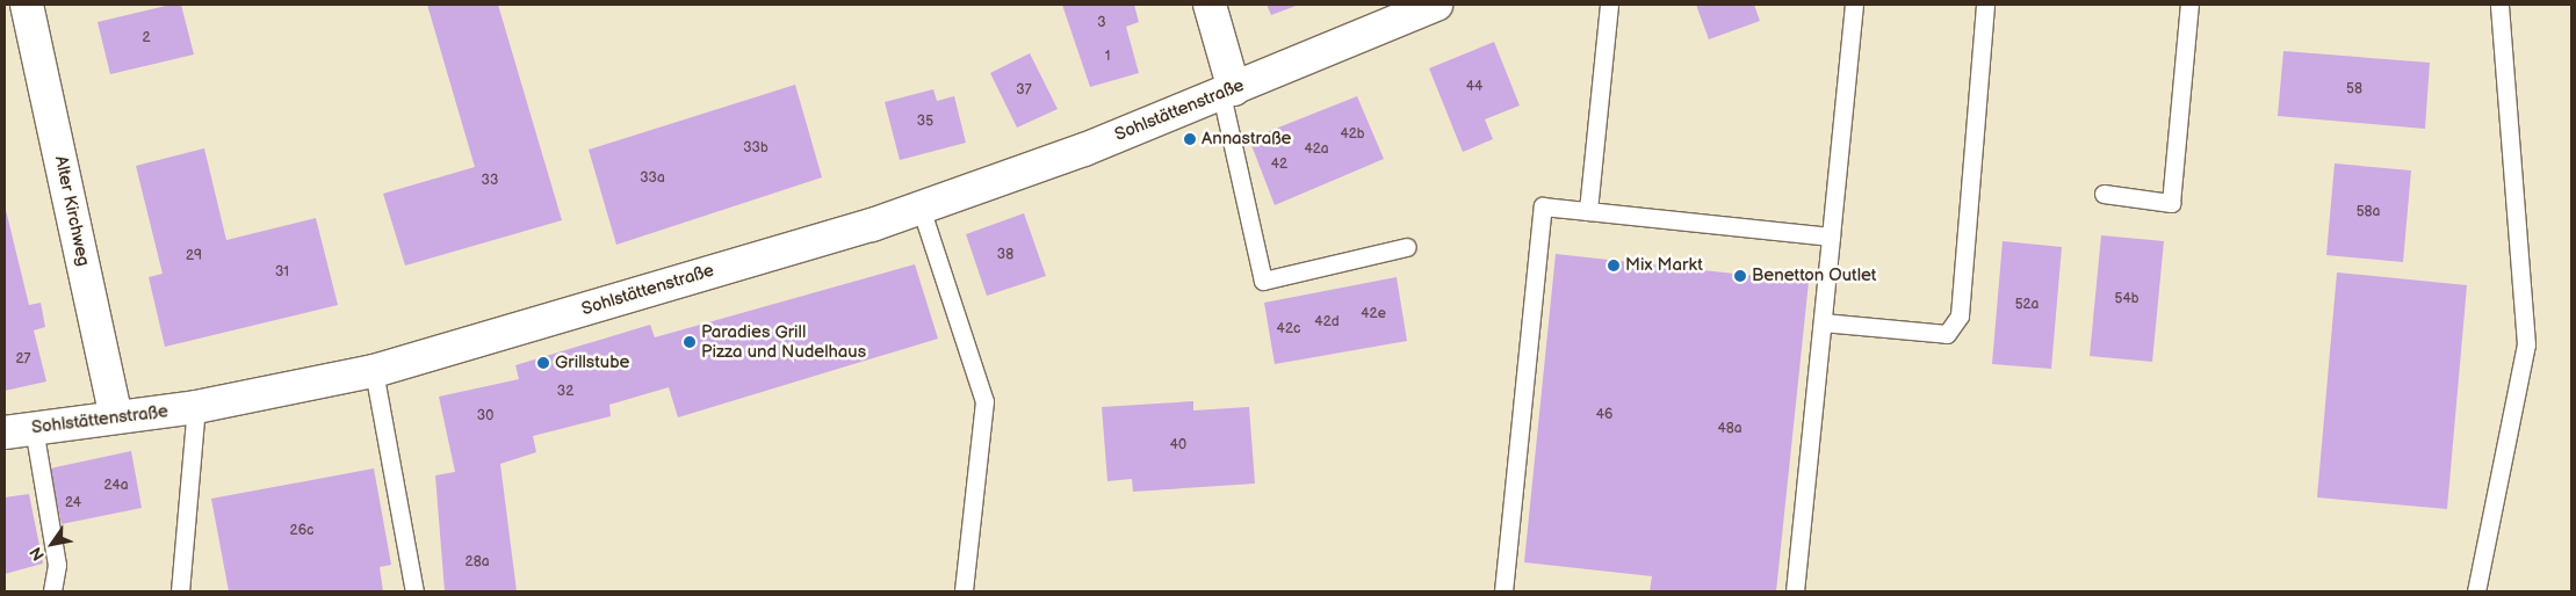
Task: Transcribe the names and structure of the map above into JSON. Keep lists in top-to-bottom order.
{
  "streets": {
    "street": ["Sohlstättenstraße", "Alter Kirchweg"]
  },
  "crossings": [
    ["Sohlstättenstraße", "Alter Kirchweg"]
  ],
  "places": [
    "Annastraße",
    "Mix Markt",
    "Benetton Outlet",
    "Paradies Grill Pizza und Nudelhaus",
    "Grillstube"
  ],
  "house_numbers": [
    "3",
    "2",
    "1",
    "44",
    "58",
    "37",
    "35",
    "42b",
    "33b",
    "42a",
    "42",
    "33a",
    "33",
    "58a",
    "38",
    "29",
    "31",
    "54b",
    "52a",
    "42e",
    "42d",
    "42c",
    "27",
    "32",
    "46",
    "30",
    "48a",
    "40",
    "24a",
    "24",
    "26c",
    "28a"
  ],
  "north": "bottom left"
}
